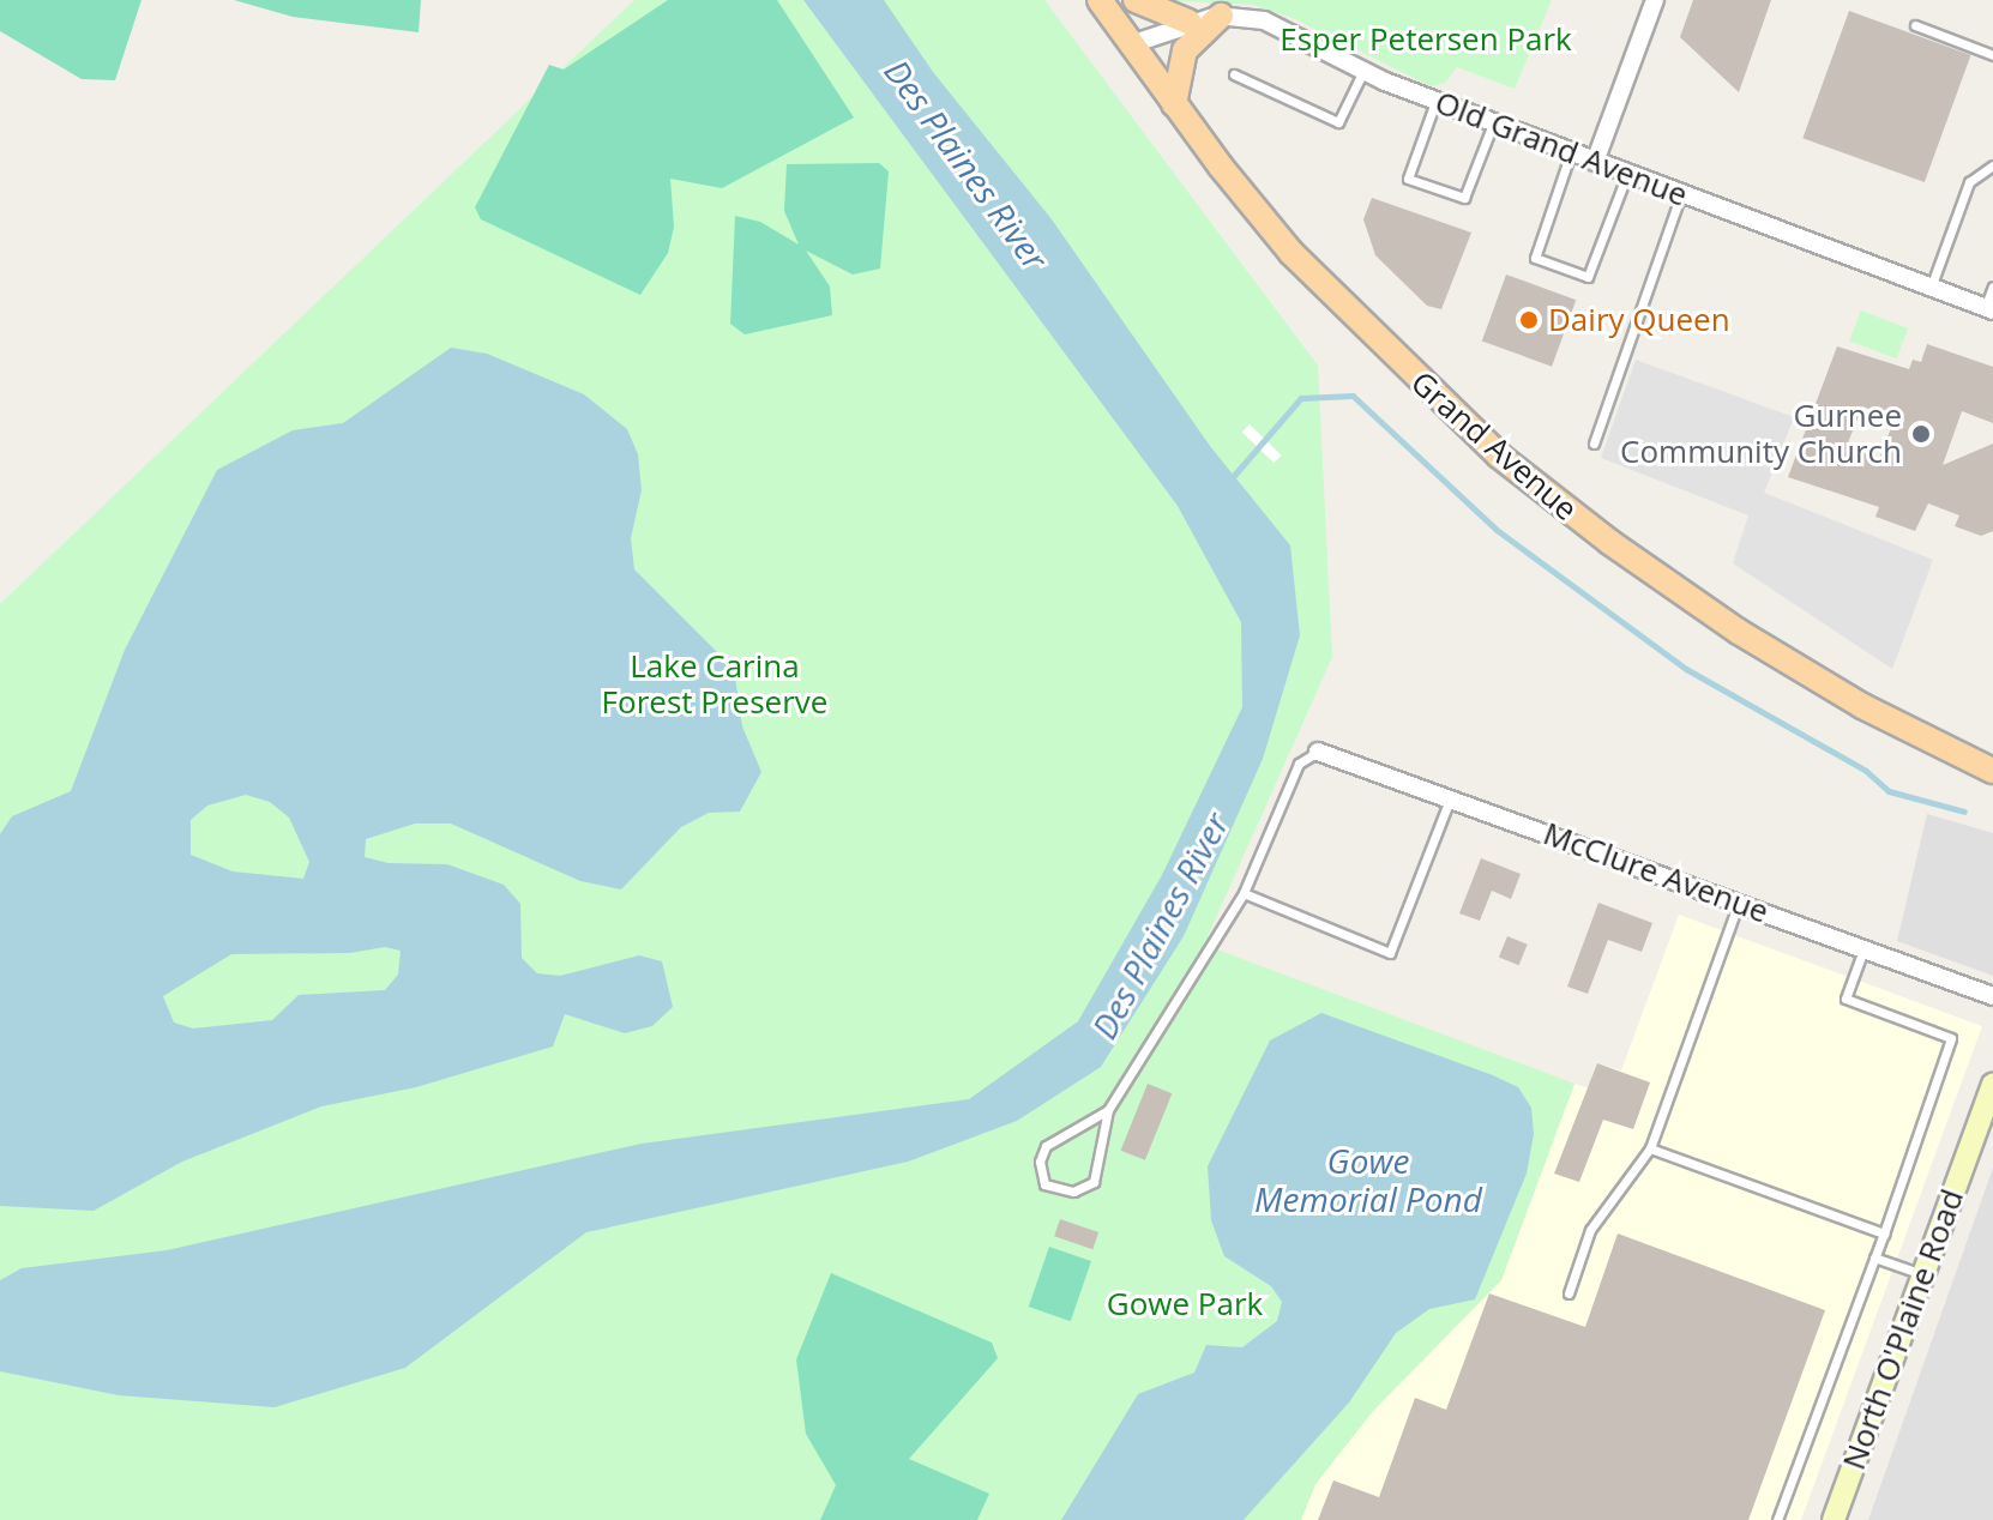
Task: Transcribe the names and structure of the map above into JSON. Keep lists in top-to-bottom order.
{
  "streets": {
    "main road": ["Grand Avenue"],
    "street": ["Old Grand Avenue", "McClure Avenue", "North O'Plaine Road"]
  },
  "crossings": [
    ["Old Grand Avenue", "Grand Avenue"]
  ],
  "water": ["Des Plaines River", "Gowe Memorial Pond"],
  "parks": ["Esper Petersen Park", "Lake Carina Forest Preserve", "Gowe Park"],
  "places": ["Dairy Queen", "Gurnee Community Church"]
}
